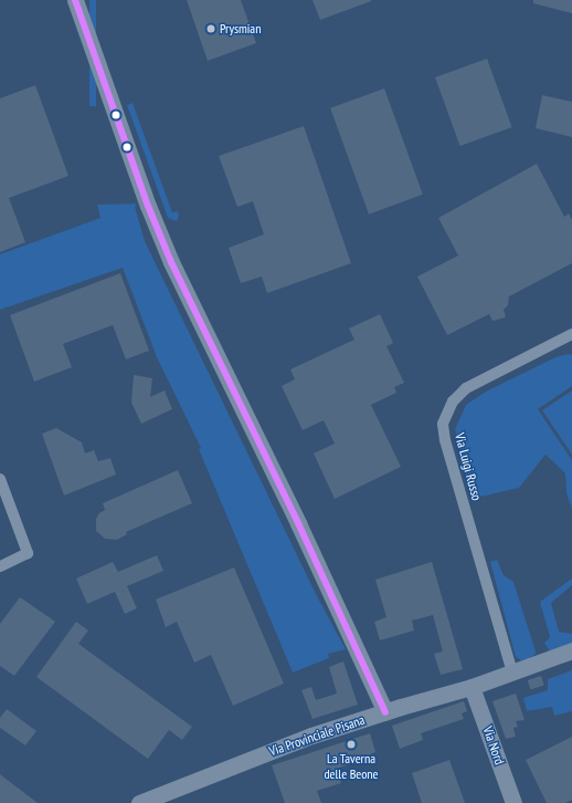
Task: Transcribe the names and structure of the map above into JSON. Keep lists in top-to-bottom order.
{
  "streets": {
    "street": ["Via Luigi Russo", "Via Provinciale Pisana", "Via Nord"]
  },
  "crossings": [
    ["Via Luigi Russo", "Via Provinciale Pisana"],
    ["Via Provinciale Pisana", "Via Nord"]
  ],
  "places": ["Prysmian", "La Taverna delle Beone"]
}
